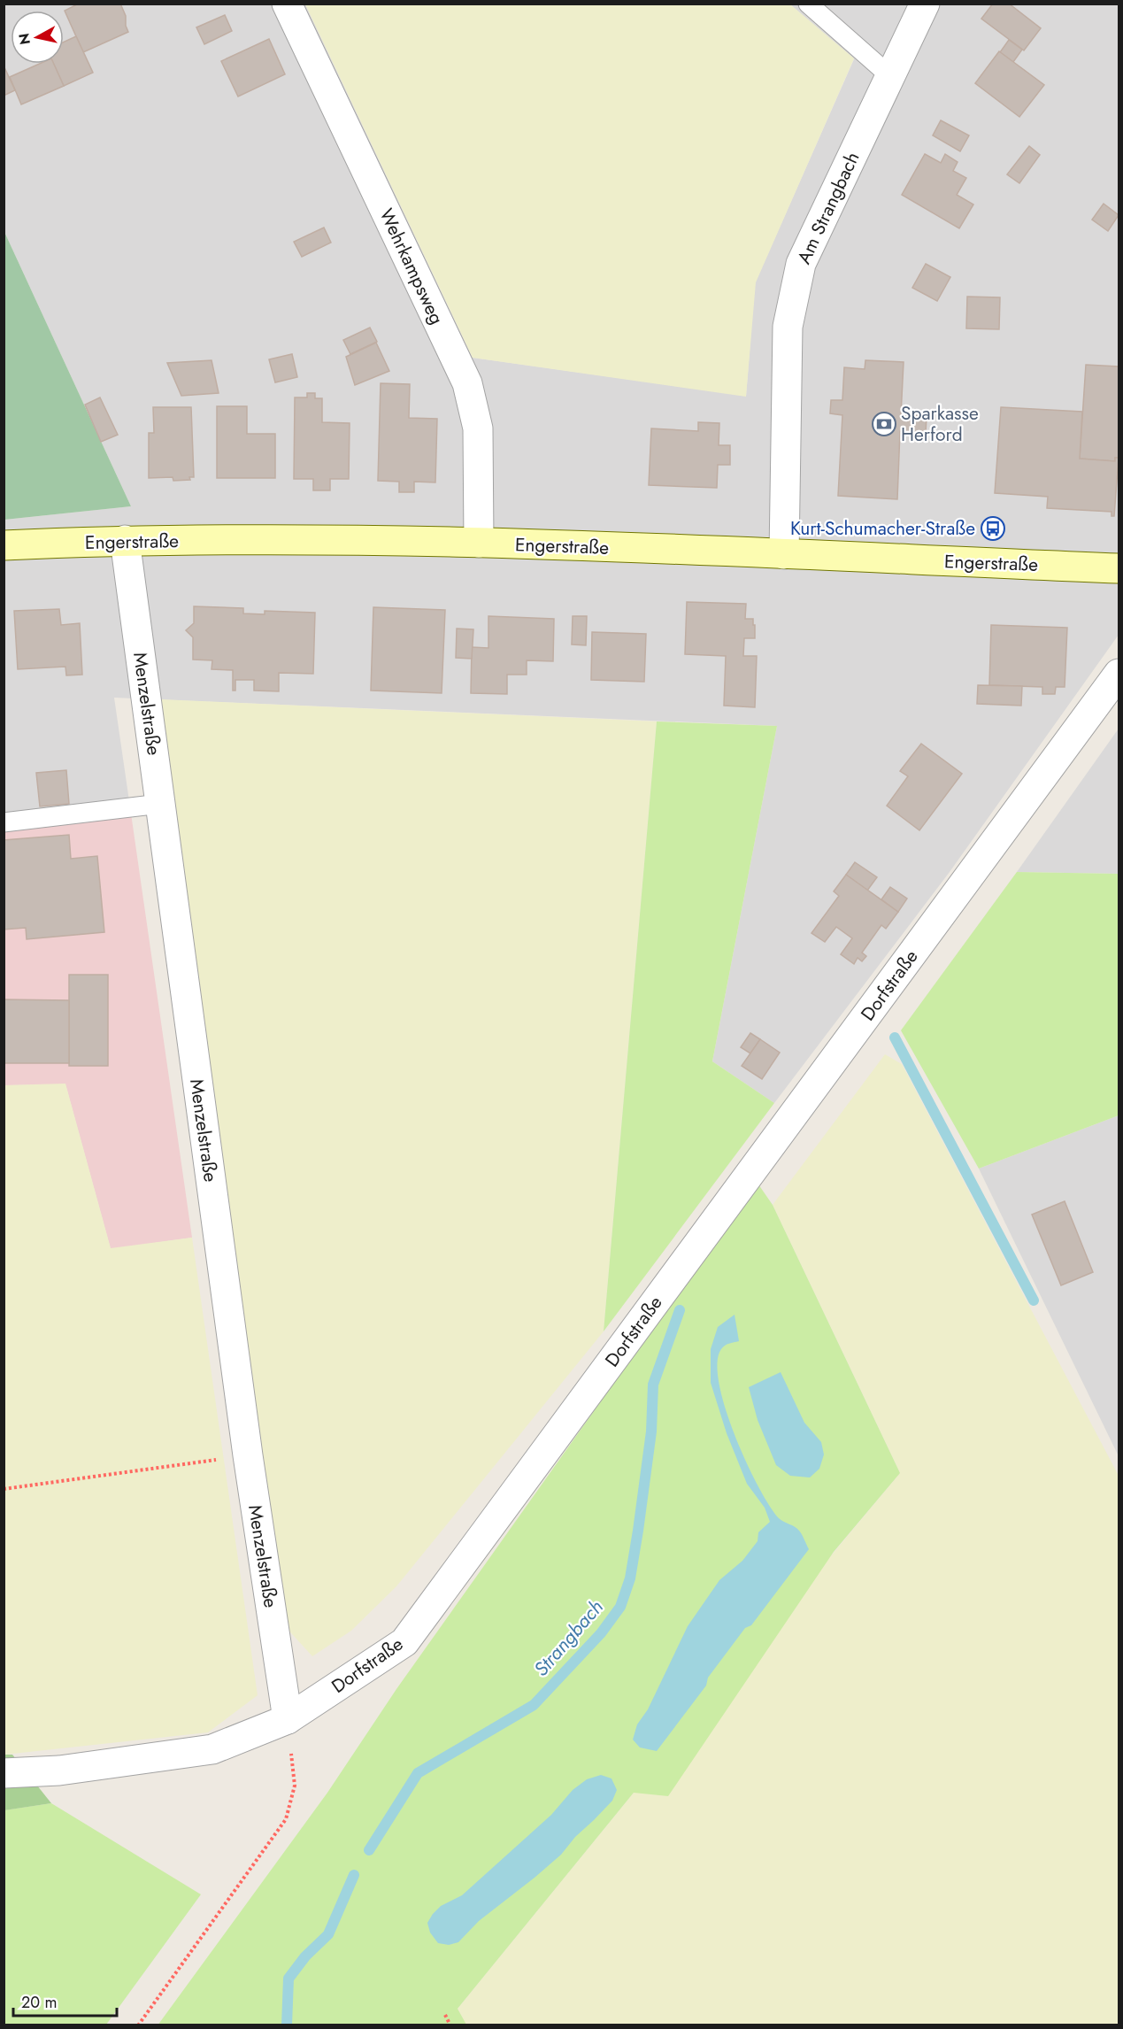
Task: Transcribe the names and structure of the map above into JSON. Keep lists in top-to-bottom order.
{
  "streets": {
    "main road": ["Engerstraße"],
    "street": [
      "Am Strangbach",
      "Wehrkampsweg",
      "Menzelstraße",
      "Dorfstraße"
    ]
  },
  "crossings": [
    ["Am Strangbach", "Engerstraße"],
    ["Wehrkampsweg", "Engerstraße"],
    ["Engerstraße", "Menzelstraße"],
    ["Menzelstraße", "Dorfstraße"]
  ],
  "water": ["Strangbach"],
  "places": {
    "bank": ["Sparkasse Herford"],
    "bus stop": ["Kurt-Schumacher-Straße"]
  },
  "scale_bar": "20 m",
  "north": "left"
}
